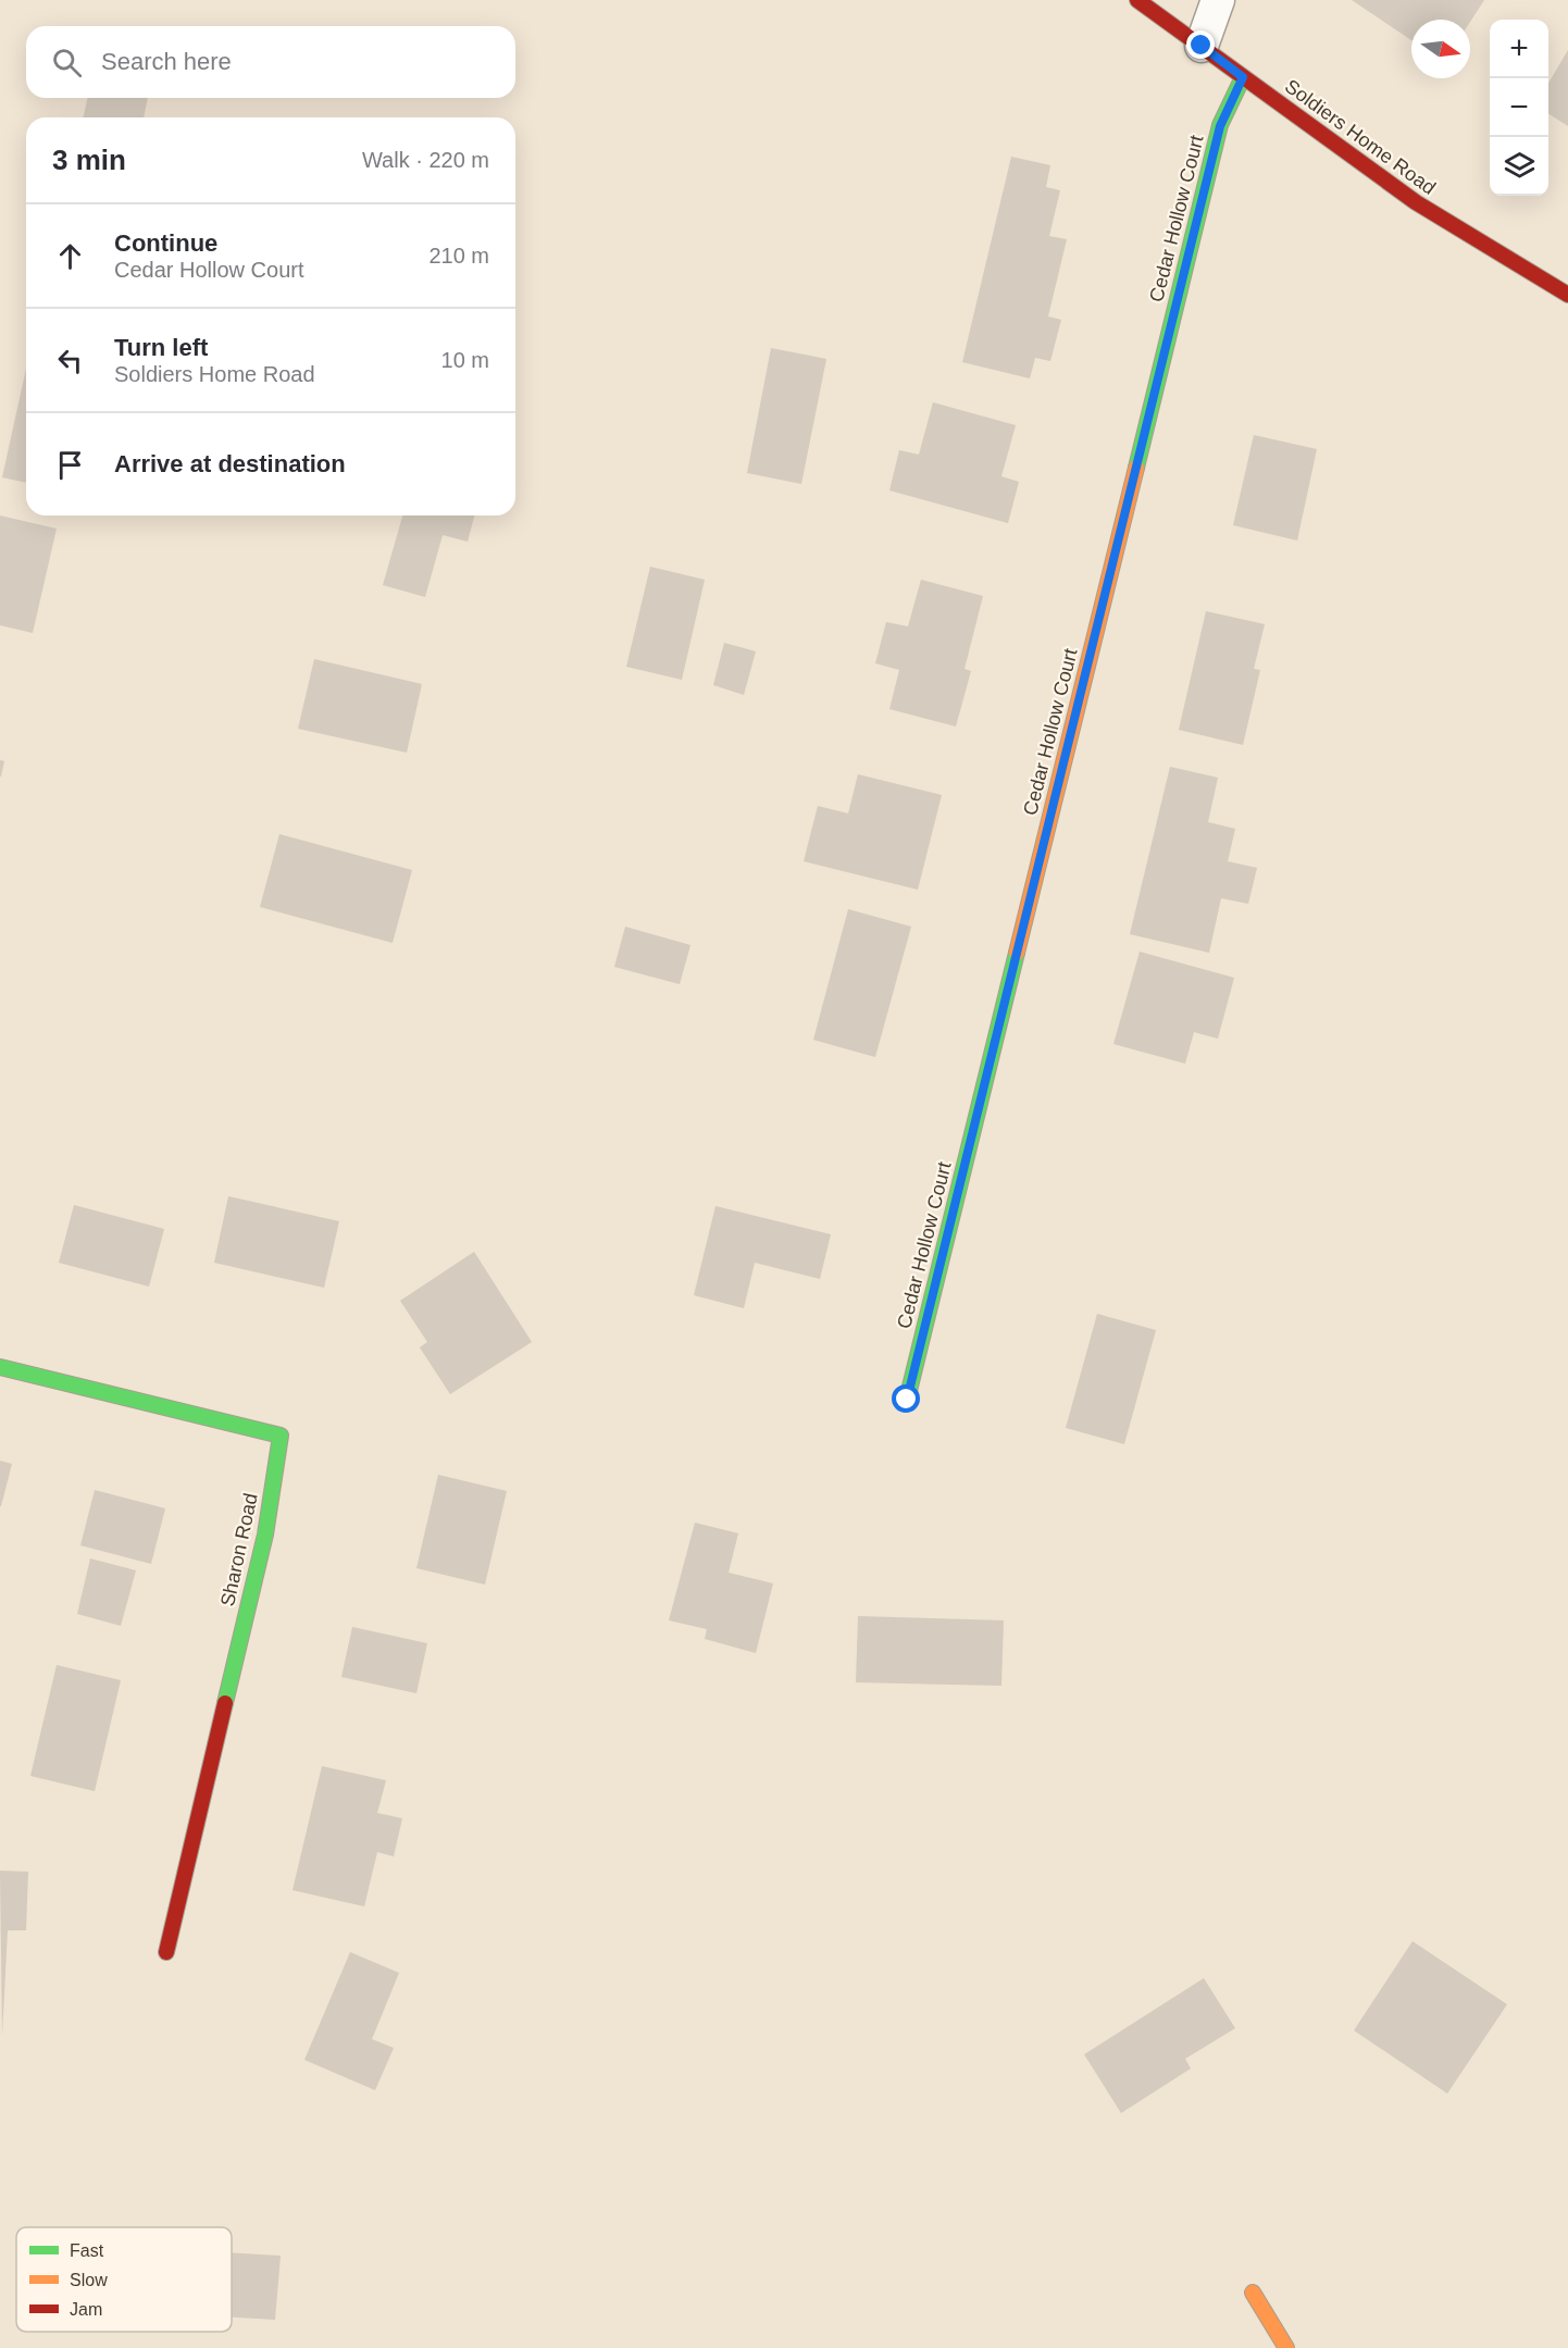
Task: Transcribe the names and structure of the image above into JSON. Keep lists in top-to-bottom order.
{
  "streets": {
    "street": ["Soldiers Home Road", "Cedar Hollow Court", "Sharon Road"]
  },
  "crossings": [
    ["Soldiers Home Road", "Cedar Hollow Court"]
  ],
  "legend": ["Fast", "Slow", "Jam"],
  "north": "right",
  "page": {
    "map_buttons": ["+", "−"],
    "search": "Search here",
    "heading": ["3 min", "Walk · 220 m"],
    "list": [
      ["Continue", "Cedar Hollow Court", "210 m"],
      ["Turn left", "Soldiers Home Road", "10 m"],
      "Arrive at destination"
    ]
  }
}
